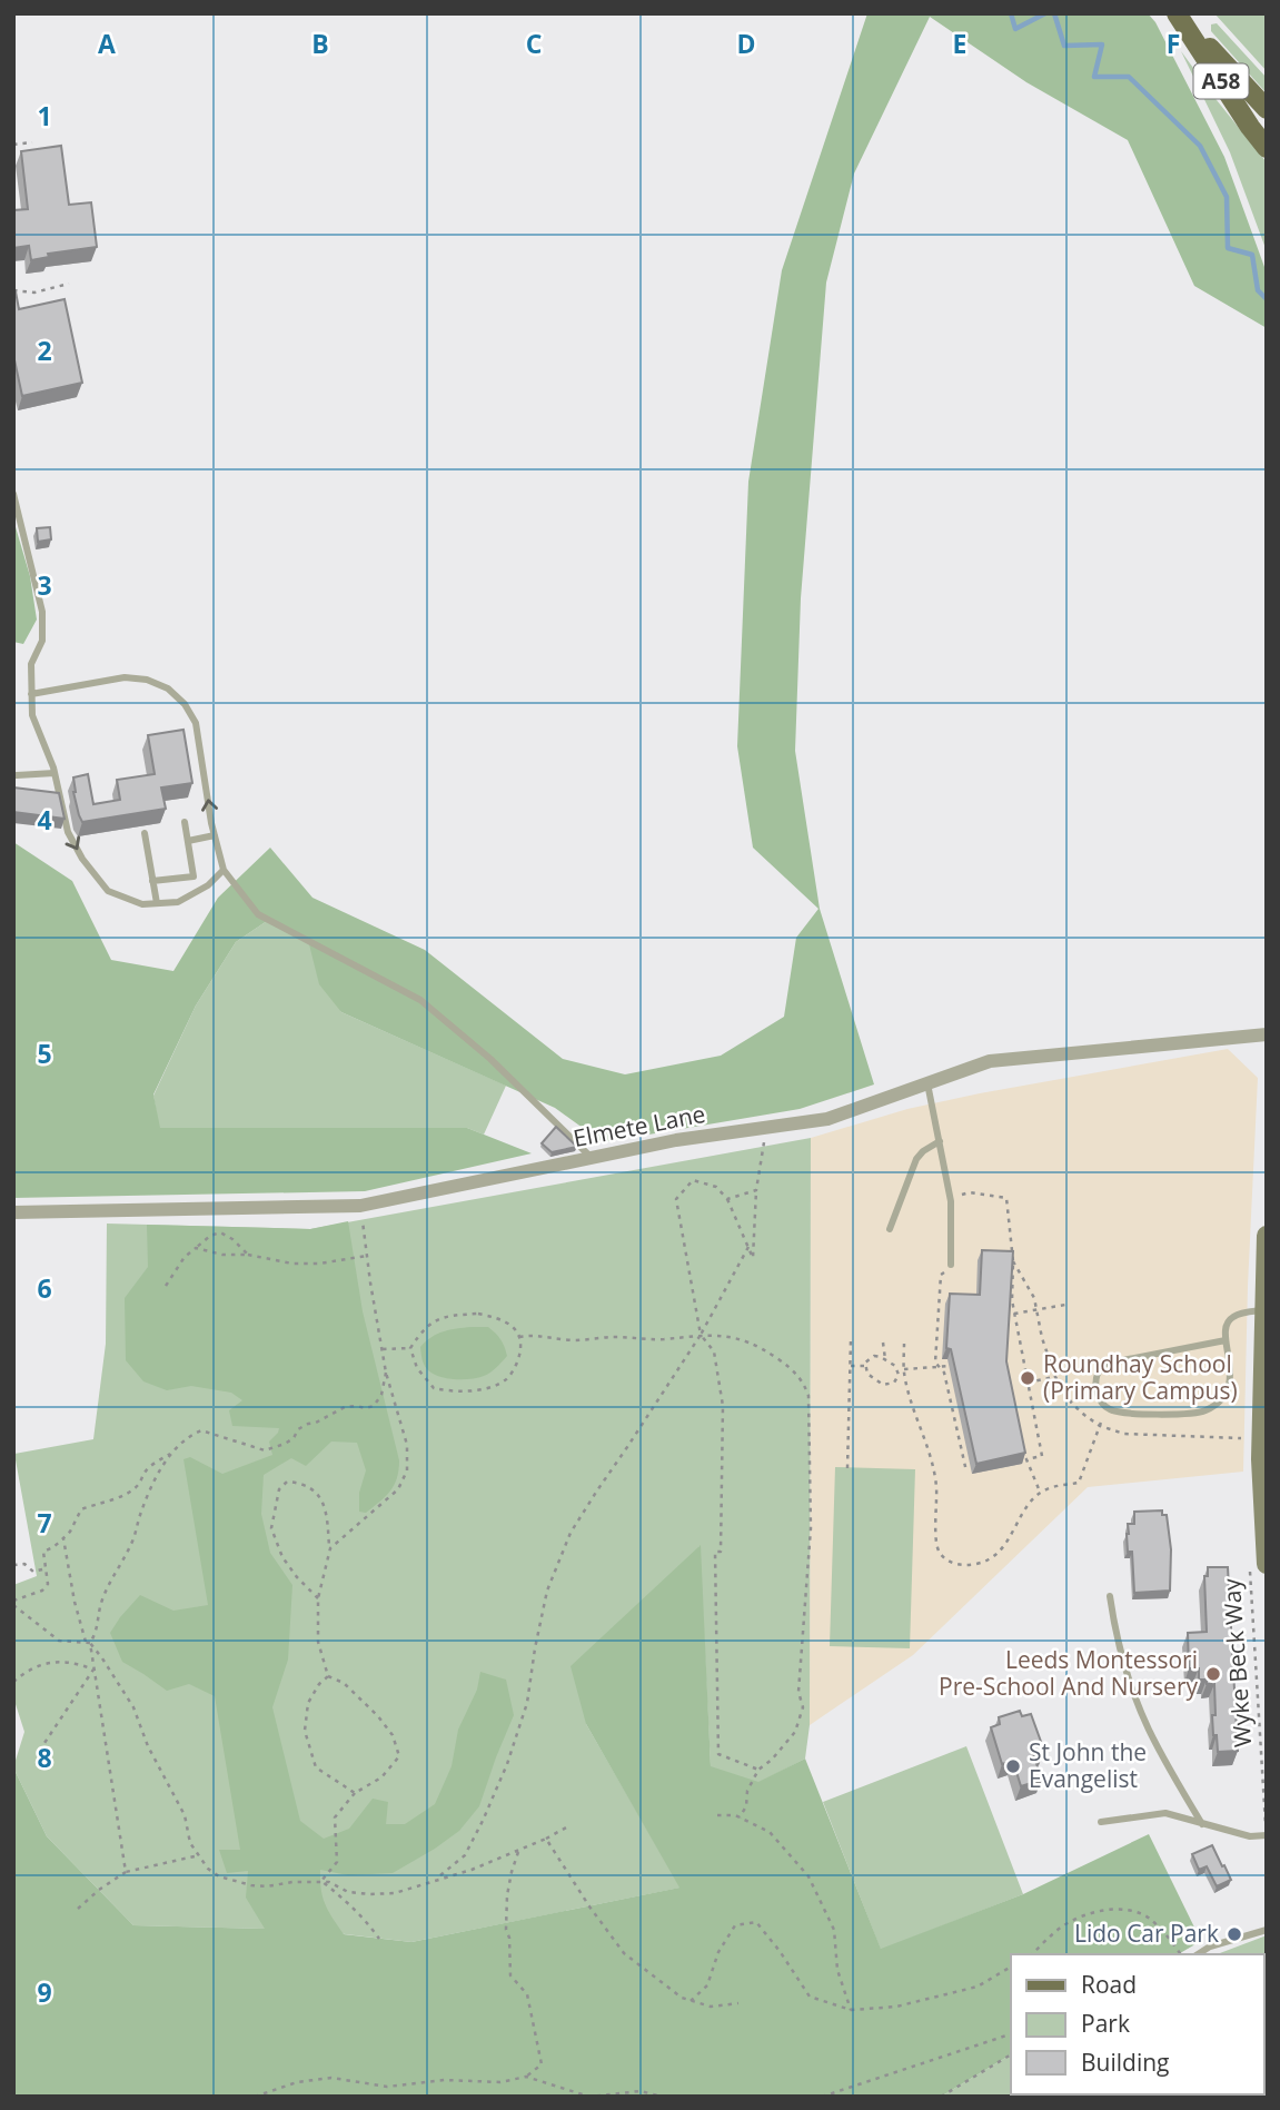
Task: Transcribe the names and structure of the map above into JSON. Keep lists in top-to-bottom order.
{
  "streets": {
    "main road": ["A58"],
    "street": ["Elmete Lane"],
    "path": ["Wyke Beck Way"]
  },
  "places": [
    "Roundhay School (Primary Campus)",
    "Leeds Montessori Pre-School And Nursery",
    "St John the Evangelist",
    "Lido Car Park"
  ],
  "legend": ["Road", "Park", "Building"],
  "grid": {
    "columns": [
      "A",
      "B",
      "C",
      "D",
      "E",
      "F"
    ],
    "rows": [
      "1",
      "2",
      "3",
      "4",
      "5",
      "6",
      "7",
      "8",
      "9"
    ]
  }
}
